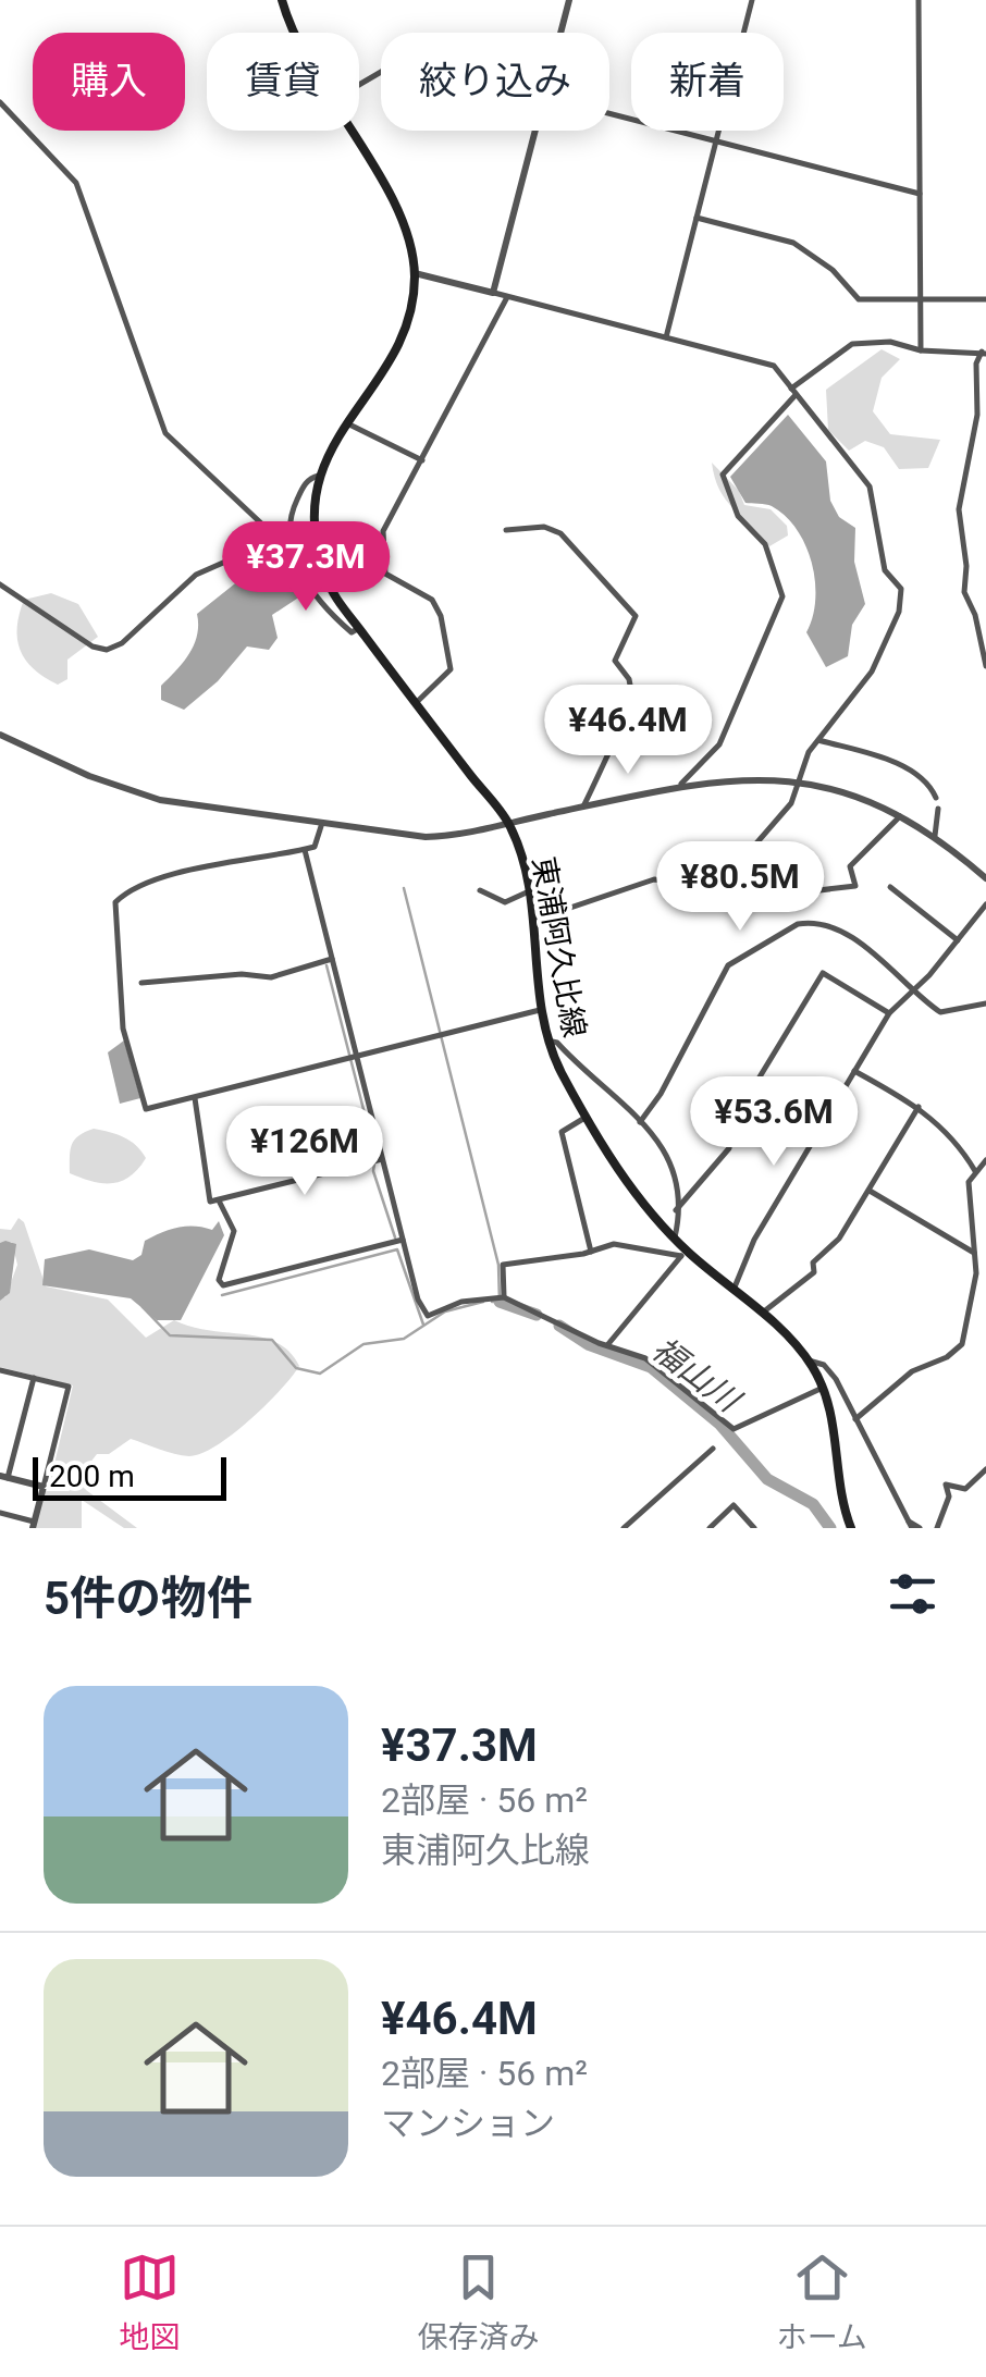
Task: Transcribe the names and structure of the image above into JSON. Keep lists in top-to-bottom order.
{
  "streets": {
    "main road": ["東浦阿久比線"]
  },
  "water": ["福山川"],
  "scale_bar": "200 m",
  "page": {
    "chip": [
      "購入",
      "賃貸",
      "絞り込み",
      "新着"
    ],
    "price": [
      "¥37.3M",
      "¥46.4M",
      "¥80.5M",
      "¥53.6M",
      "¥126M"
    ],
    "scale": "200 m",
    "heading": "5件の物件",
    "list": [
      {
        "name": "¥37.3M",
        "note": "2部屋 · 56 m² · 東浦阿久比線"
      },
      {
        "name": "¥46.4M",
        "note": "2部屋 · 56 m² · マンション"
      }
    ],
    "tabs": ["地図", "保存済み", "ホーム"]
  }
}
